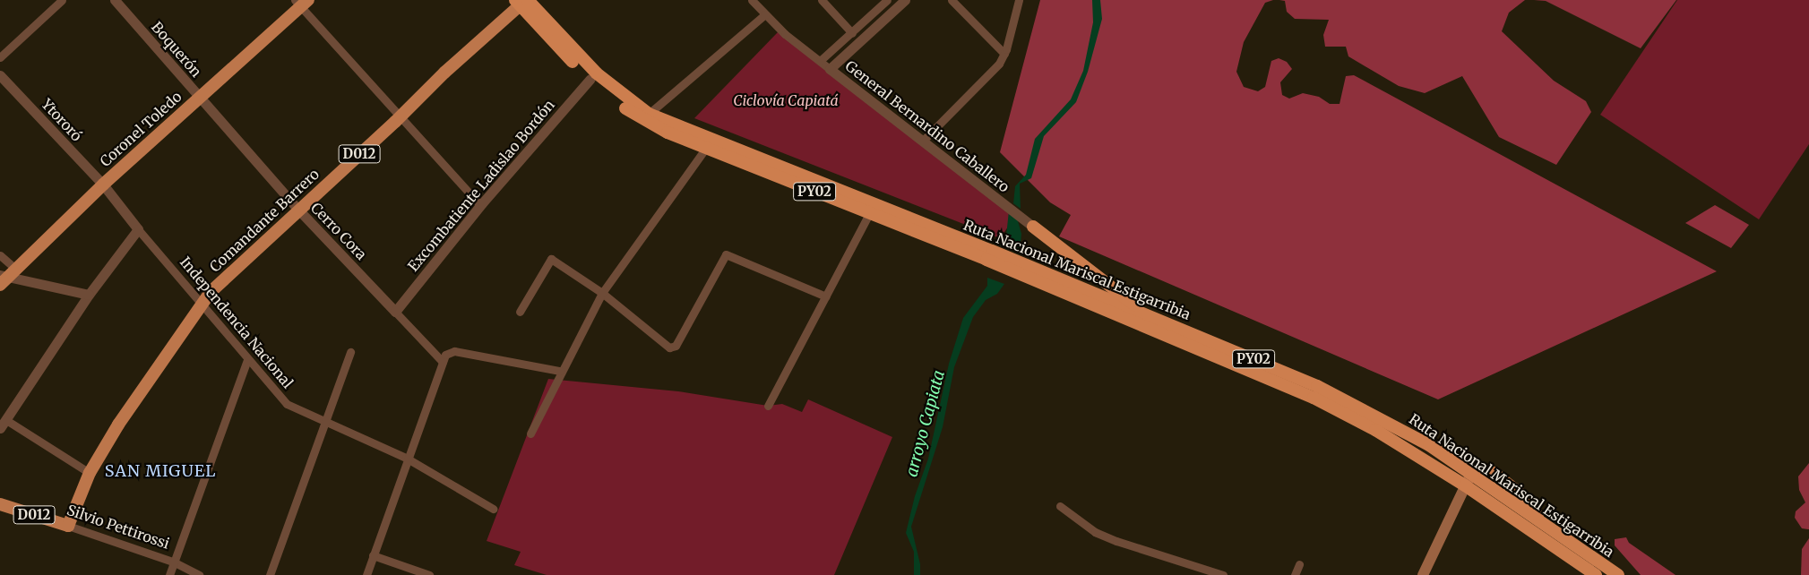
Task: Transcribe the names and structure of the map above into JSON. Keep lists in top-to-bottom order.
{
  "streets": {
    "highway": ["PY02", "Ruta Nacional Mariscal Estigarribia"],
    "main road": [
      "Coronel Toledo",
      "D012",
      "Comandante Barrero",
      "Silvio Pettirossi"
    ],
    "street": [
      "Boquerón",
      "Ytororó",
      "General Bernardino Caballero",
      "Excombatiente Ladislao Bordón",
      "Cerro Cora",
      "Independencia Nacional"
    ]
  },
  "crossings": [
    ["Boquerón", "Coronel Toledo"],
    ["Boquerón", "Cerro Cora"],
    ["Ytororó", "Coronel Toledo"],
    ["Ytororó", "Independencia Nacional"],
    ["Coronel Toledo", "Cerro Cora"],
    ["Coronel Toledo", "Independencia Nacional"],
    ["D012", "Comandante Barrero"],
    ["D012", "Silvio Pettirossi"],
    ["Excombatiente Ladislao Bordón", "Cerro Cora"],
    ["Excombatiente Ladislao Bordón", "Ruta Nacional Mariscal Estigarribia"],
    ["Comandante Barrero", "Cerro Cora"],
    ["Comandante Barrero", "Ruta Nacional Mariscal Estigarribia"],
    ["Comandante Barrero", "Independencia Nacional"]
  ],
  "districts": ["SAN MIGUEL"],
  "water": ["arroyo Capiata"],
  "parks": ["Ciclovía Capiatá"]
}
